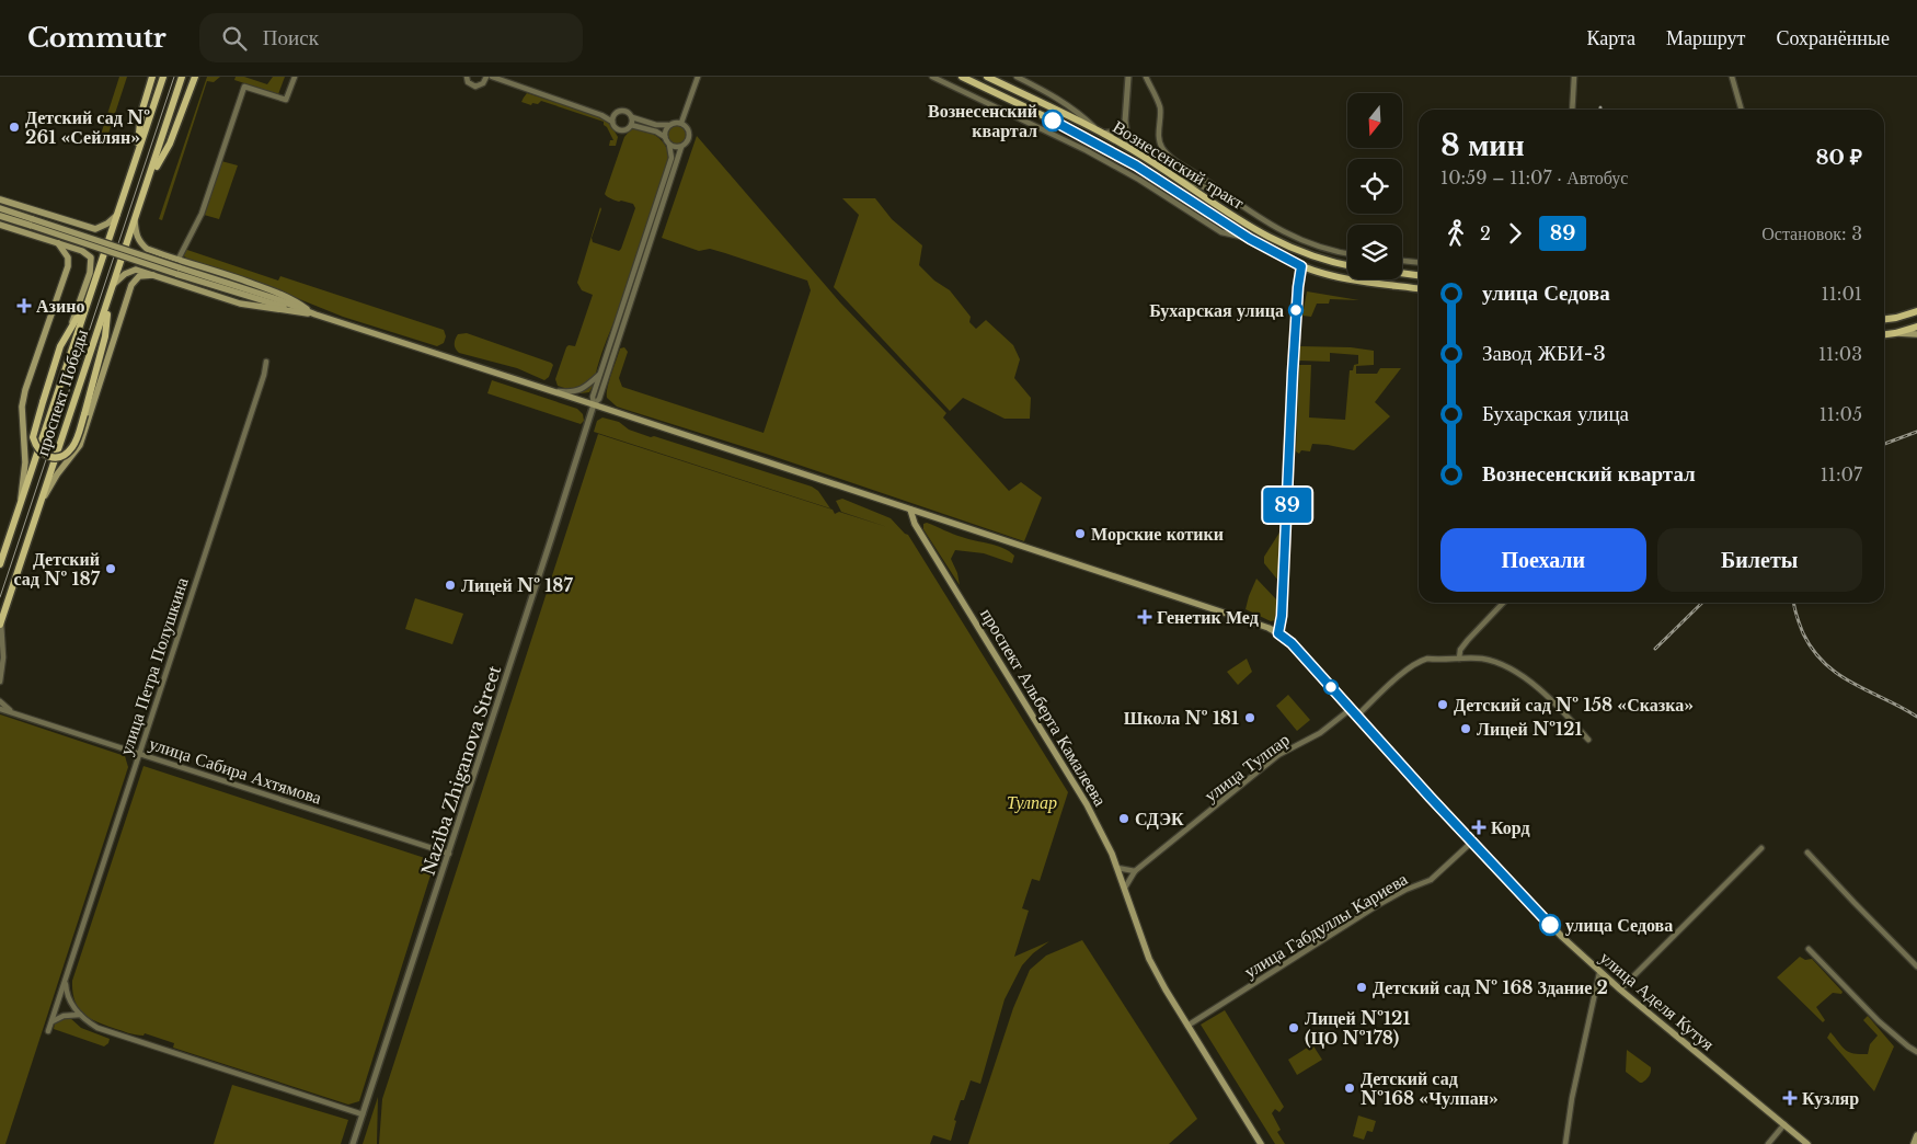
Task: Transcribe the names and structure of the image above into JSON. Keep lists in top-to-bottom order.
{
  "streets": {
    "main road": [
      "Вознесенский тракт",
      "проспект Победы",
      "проспект Альберта Камалеева",
      "улица Аделя Кутуя"
    ],
    "street": [
      "улица Петра Полушкина",
      "улица Тулпар",
      "улица Сабира Ахтямова",
      "Naziba Zhiganova Street",
      "улица Габдуллы Кариева"
    ]
  },
  "crossings": [
    ["улица Петра Полушкина", "улица Сабира Ахтямова"],
    ["проспект Альберта Камалеева", "улица Тулпар"],
    ["проспект Альберта Камалеева", "улица Габдуллы Кариева"],
    ["проспект Альберта Камалеева", "улица Аделя Кутуя"],
    ["улица Тулпар", "улица Аделя Кутуя"],
    ["улица Сабира Ахтямова", "Naziba Zhiganova Street"],
    ["улица Габдуллы Кариева", "улица Аделя Кутуя"]
  ],
  "parks": ["Тулпар"],
  "places": {
    "other": [
      "Вознесенский квартал",
      "Детский сад № 261 «Сейлян»",
      "Бухарская улица",
      "Морские котики",
      "Детский сад № 187",
      "Лицей № 187",
      "Детский сад № 158 «Сказка»",
      "Школа № 181",
      "Лицей №121",
      "СДЭК",
      "улица Седова",
      "Детский сад № 168 Здание 2",
      "Лицей №121 (ЦО №178)",
      "Детский сад №168 «Чулпан»"
    ],
    "health": [
      "Азино",
      "Генетик Мед",
      "Корд",
      "Кузляр"
    ]
  },
  "lines": ["bus line 89"],
  "north": "bottom",
  "page": {
    "header": "Commutr",
    "search": "Поиск",
    "nav": ["Карта", "Маршрут", "Сохранённые"],
    "on_map": "89",
    "heading": ["8 мин", "10:59 – 11:07 · Автобус", "80 ₽"],
    "legs": ["2", "89", "Остановок: 3"],
    "list": [
      {
        "name": "улица Седова",
        "value": "11:01"
      },
      {
        "name": "Завод ЖБИ-3",
        "value": "11:03"
      },
      {
        "name": "Бухарская улица",
        "value": "11:05"
      },
      {
        "name": "Вознесенский квартал",
        "value": "11:07"
      }
    ],
    "buttons": ["Поехали", "Билеты"]
  }
}
